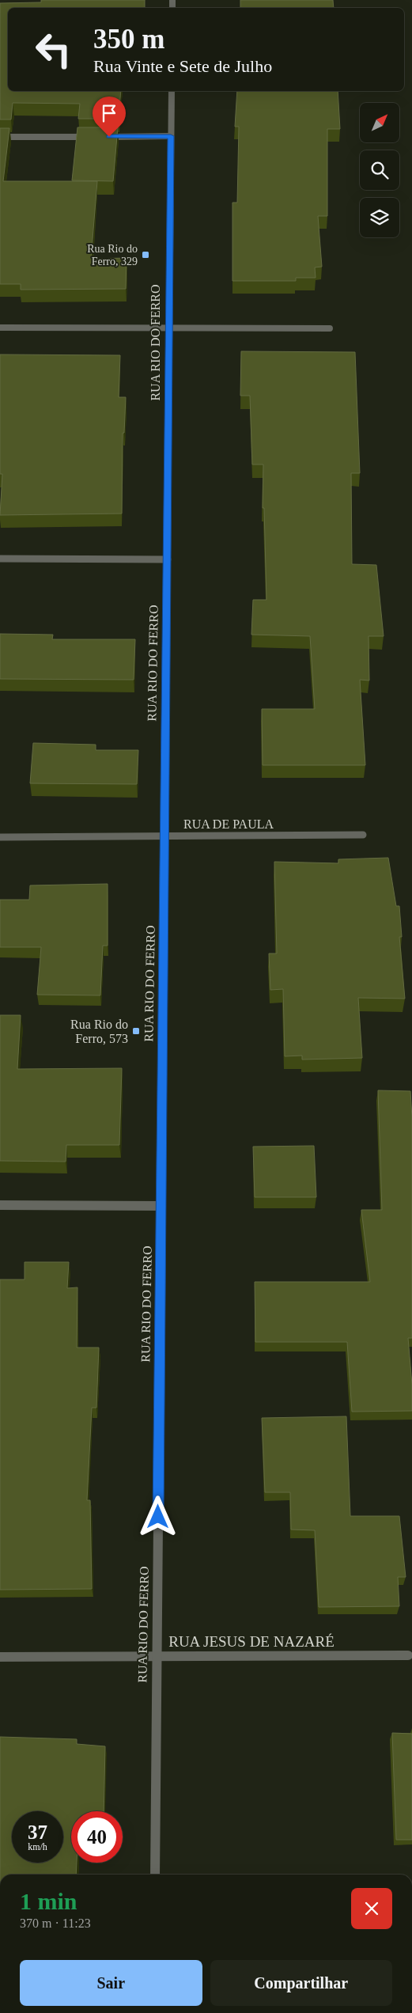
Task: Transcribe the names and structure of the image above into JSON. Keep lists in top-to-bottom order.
{
  "streets": {
    "street": ["RUA RIO DO FERRO", "RUA DE PAULA", "RUA JESUS DE NAZARÉ"]
  },
  "crossings": [
    ["RUA RIO DO FERRO", "RUA DE PAULA"],
    ["RUA RIO DO FERRO", "RUA JESUS DE NAZARÉ"]
  ],
  "places": {
    "transit": ["Rua Rio do Ferro, 329", "Rua Rio do Ferro, 573"]
  },
  "north": "top right",
  "page": {
    "turn": ["350 m", "Rua Vinte e Sete de Julho"],
    "speed": "37 km/h",
    "limit": "40",
    "heading": ["1 min", "370 m · 11:23"],
    "buttons": ["Sair", "Compartilhar"]
  }
}
